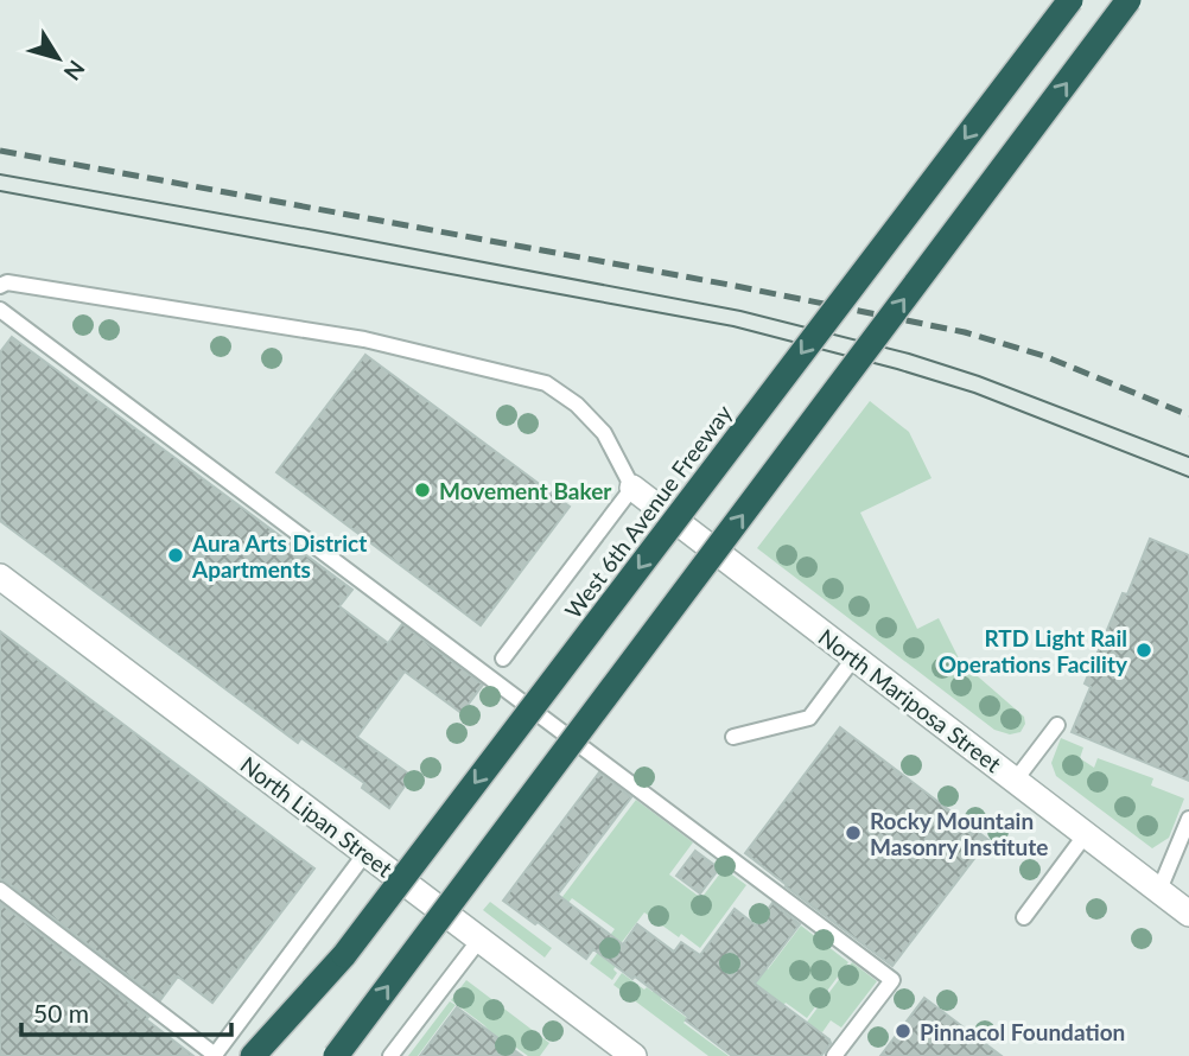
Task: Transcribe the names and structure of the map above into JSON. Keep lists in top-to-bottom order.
{
  "streets": {
    "highway": ["West 6th Avenue Freeway"],
    "street": ["North Mariposa Street", "North Lipan Street"]
  },
  "places": [
    "Movement Baker",
    "Aura Arts District Apartments",
    "RTD Light Rail Operations Facility",
    "Rocky Mountain Masonry Institute",
    "Pinnacol Foundation"
  ],
  "scale_bar": "50 m",
  "north": "bottom right"
}
